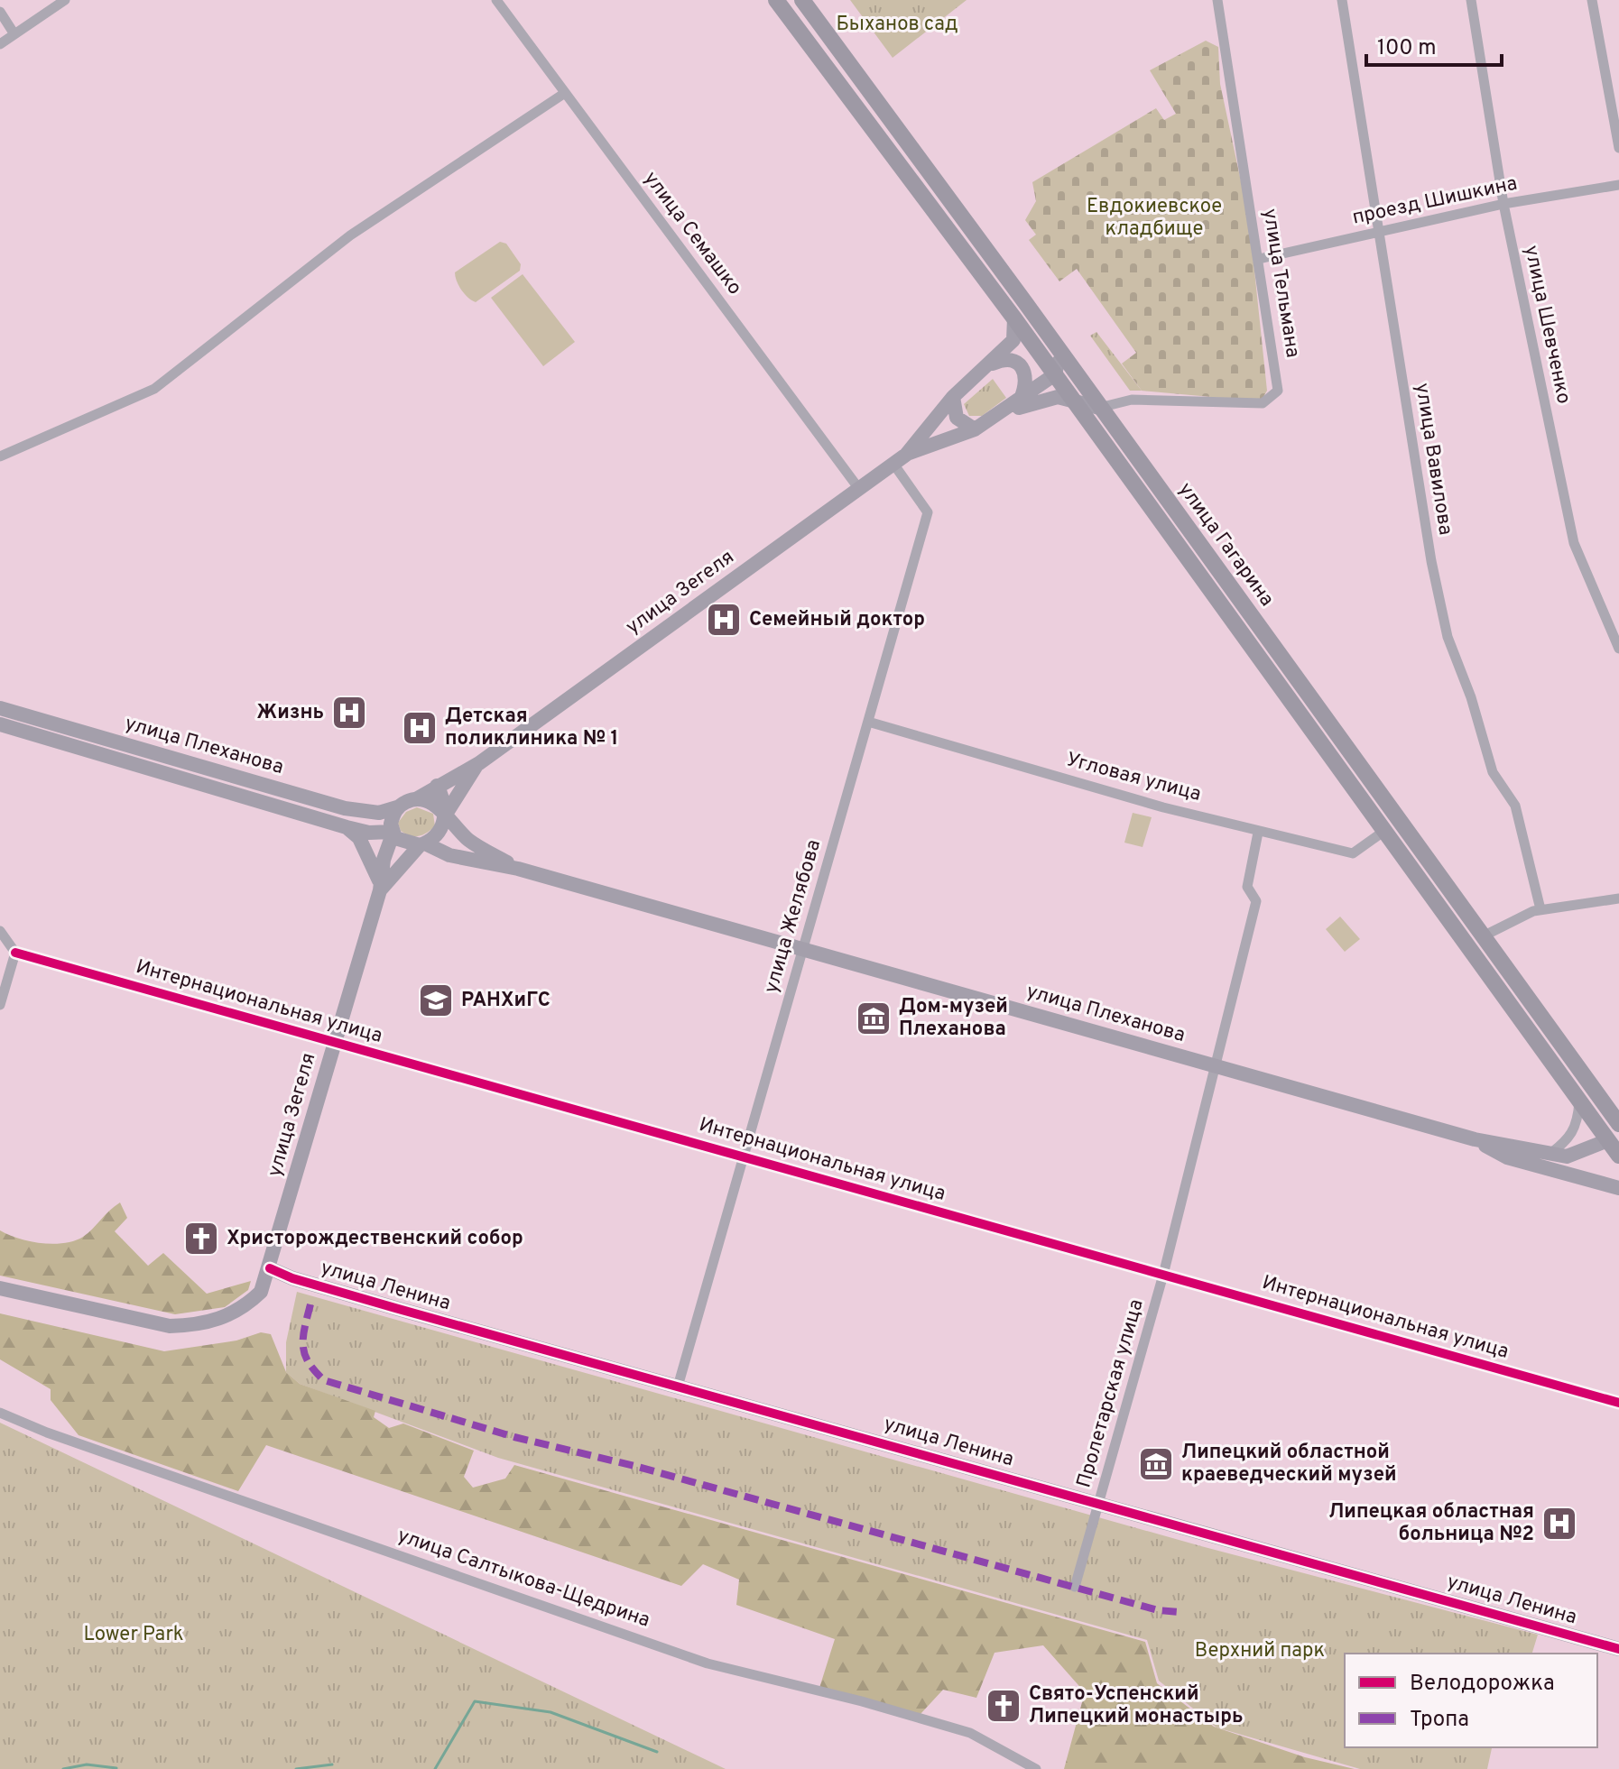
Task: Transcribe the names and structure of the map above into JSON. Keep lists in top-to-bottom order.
{
  "streets": {
    "main road": [
      "улица Гагарина",
      "улица Зегеля",
      "улица Плеханова",
      "улица Ленина"
    ],
    "street": [
      "проезд Шишкина",
      "улица Семашко",
      "улица Тельмана",
      "улица Шевченко",
      "улица Вавилова",
      "Угловая улица",
      "улица Желябова",
      "Интернациональная улица",
      "Пролетарская улица",
      "улица Салтыкова-Щедрина"
    ]
  },
  "crossings": [
    ["проезд Шишкина", "улица Тельмана"],
    ["проезд Шишкина", "улица Шевченко"],
    ["проезд Шишкина", "улица Вавилова"],
    ["улица Семашко", "улица Зегеля"],
    ["улица Тельмана", "улица Гагарина"],
    ["улица Гагарина", "улица Плеханова"],
    ["улица Гагарина", "Угловая улица"],
    ["улица Зегеля", "улица Плеханова"],
    ["улица Зегеля", "улица Желябова"],
    ["улица Зегеля", "Интернациональная улица"],
    ["улица Зегеля", "улица Ленина"],
    ["улица Плеханова", "улица Желябова"],
    ["улица Плеханова", "Пролетарская улица"],
    ["Угловая улица", "улица Желябова"],
    ["Угловая улица", "Пролетарская улица"],
    ["улица Желябова", "Интернациональная улица"],
    ["улица Желябова", "улица Ленина"],
    ["Интернациональная улица", "Пролетарская улица"],
    ["улица Ленина", "Пролетарская улица"]
  ],
  "parks": [
    "Быханов сад",
    "Евдокиевское кладбище",
    "Lower Park",
    "Верхний парк"
  ],
  "places": {
    "hospital": [
      "Семейный доктор",
      "Жизнь",
      "Детская поликлиника № 1",
      "Липецкая областная больница №2"
    ],
    "school or university": ["РАНХиГС"],
    "museum": ["Дом-музей Плеханова", "Липецкий областной краеведческий музей"],
    "church": ["Христорождественский собор", "Свято-Успенский Липецкий монастырь"]
  },
  "legend": ["Велодорожка", "Тропа"],
  "scale_bar": "100 m"
}
